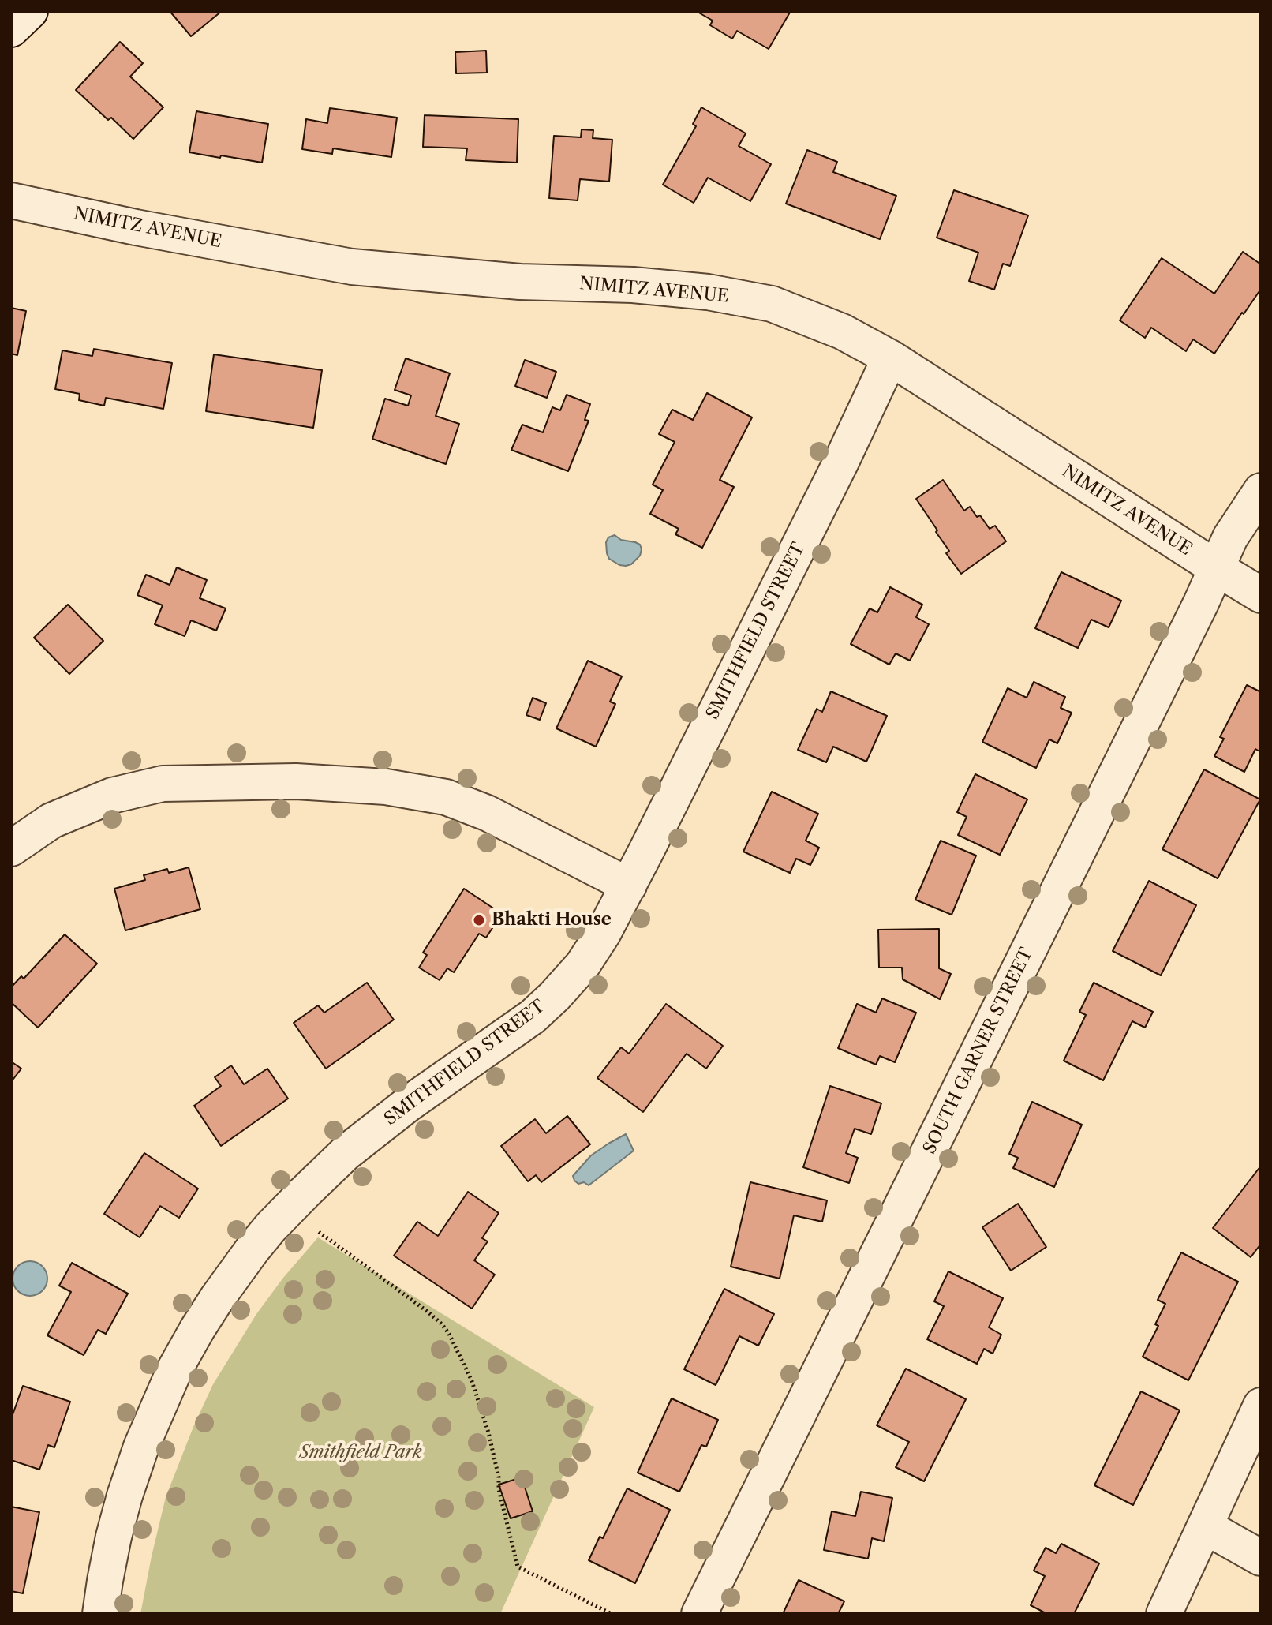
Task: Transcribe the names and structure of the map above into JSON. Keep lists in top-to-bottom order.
{
  "streets": {
    "street": ["NIMITZ AVENUE", "SMITHFIELD STREET", "SOUTH GARNER STREET"]
  },
  "crossings": [
    ["NIMITZ AVENUE", "SMITHFIELD STREET"],
    ["NIMITZ AVENUE", "SOUTH GARNER STREET"]
  ],
  "parks": ["Smithfield Park"],
  "places": ["Bhakti House"]
}
